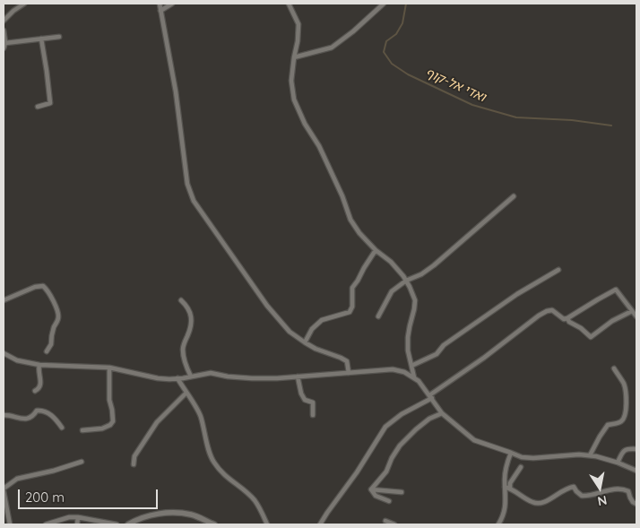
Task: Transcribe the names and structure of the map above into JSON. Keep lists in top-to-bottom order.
{
  "water": ["ואדי אל-קוף"],
  "scale_bar": "200 m",
  "north": "bottom"
}
